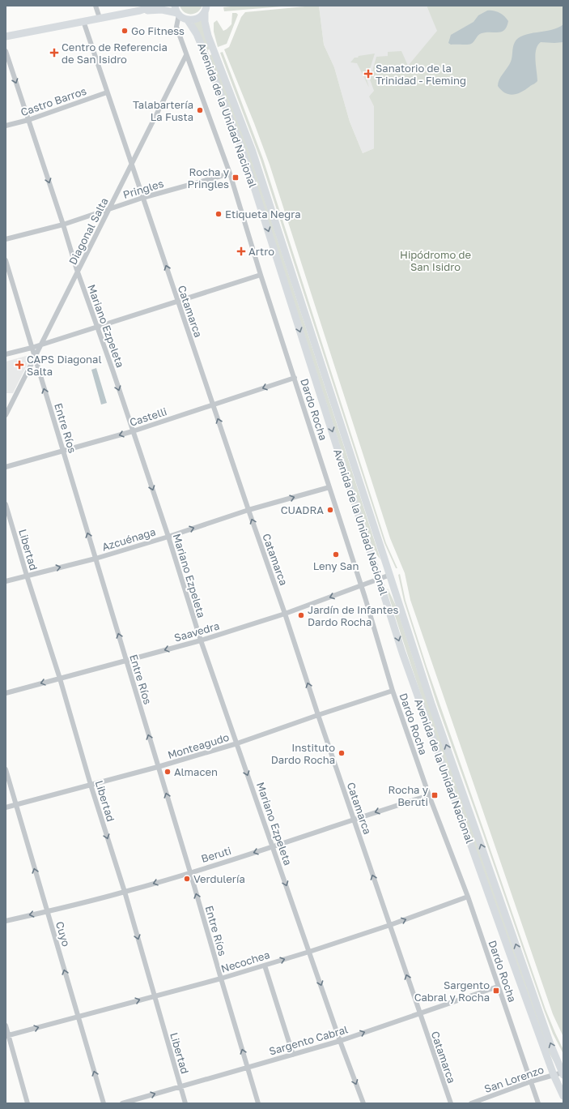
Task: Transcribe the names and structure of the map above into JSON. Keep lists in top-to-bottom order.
{
  "streets": {
    "main road": ["Avenida de la Unidad Nacional"],
    "street": [
      "Castro Barros",
      "Pringles",
      "Diagonal Salta",
      "Catamarca",
      "Mariano Ezpeleta",
      "Dardo Rocha",
      "Castelli",
      "Entre Ríos",
      "Azcuénaga",
      "Libertad",
      "Saavedra",
      "Monteagudo",
      "Beruti",
      "Cuyo",
      "Necochea",
      "Sargento Cabral",
      "San Lorenzo"
    ]
  },
  "crossings": [
    ["Castro Barros", "Catamarca"],
    ["Castro Barros", "Mariano Ezpeleta"],
    ["Avenida de la Unidad Nacional", "Saavedra"],
    ["Avenida de la Unidad Nacional", "San Lorenzo"],
    ["Pringles", "Diagonal Salta"],
    ["Pringles", "Catamarca"],
    ["Pringles", "Mariano Ezpeleta"],
    ["Pringles", "Dardo Rocha"],
    ["Diagonal Salta", "Catamarca"],
    ["Diagonal Salta", "Mariano Ezpeleta"],
    ["Diagonal Salta", "Dardo Rocha"],
    ["Diagonal Salta", "Entre Ríos"],
    ["Catamarca", "Castelli"],
    ["Catamarca", "Azcuénaga"],
    ["Catamarca", "Saavedra"],
    ["Catamarca", "Monteagudo"],
    ["Catamarca", "Beruti"],
    ["Catamarca", "Necochea"],
    ["Catamarca", "Sargento Cabral"],
    ["Mariano Ezpeleta", "Castelli"],
    ["Mariano Ezpeleta", "Azcuénaga"],
    ["Mariano Ezpeleta", "Saavedra"],
    ["Mariano Ezpeleta", "Monteagudo"],
    ["Mariano Ezpeleta", "Beruti"],
    ["Mariano Ezpeleta", "Necochea"],
    ["Mariano Ezpeleta", "Sargento Cabral"],
    ["Dardo Rocha", "Castelli"],
    ["Dardo Rocha", "Azcuénaga"],
    ["Dardo Rocha", "Saavedra"],
    ["Dardo Rocha", "Monteagudo"],
    ["Dardo Rocha", "Beruti"],
    ["Dardo Rocha", "Necochea"],
    ["Dardo Rocha", "Sargento Cabral"],
    ["Dardo Rocha", "San Lorenzo"],
    ["Castelli", "Entre Ríos"],
    ["Entre Ríos", "Azcuénaga"],
    ["Entre Ríos", "Saavedra"],
    ["Entre Ríos", "Monteagudo"],
    ["Entre Ríos", "Beruti"],
    ["Entre Ríos", "Necochea"],
    ["Entre Ríos", "Sargento Cabral"],
    ["Azcuénaga", "Libertad"],
    ["Libertad", "Saavedra"],
    ["Libertad", "Monteagudo"],
    ["Libertad", "Beruti"],
    ["Libertad", "Necochea"],
    ["Libertad", "Sargento Cabral"],
    ["Monteagudo", "Cuyo"],
    ["Beruti", "Cuyo"],
    ["Cuyo", "Necochea"]
  ],
  "one_way": [
    "Catamarca",
    "Mariano Ezpeleta",
    "Castelli",
    "Entre Ríos",
    "Azcuénaga",
    "Libertad",
    "Saavedra",
    "Beruti",
    "Cuyo",
    "Necochea",
    "Sargento Cabral"
  ],
  "parks": ["Hipódromo de San Isidro"],
  "places": {
    "other": [
      "Go Fitness",
      "Talabartería La Fusta",
      "Etiqueta Negra",
      "CUADRA",
      "Leny San",
      "Jardín de Infantes Dardo Rocha",
      "Instituto Dardo Rocha",
      "Almacen",
      "Verdulería"
    ],
    "health": [
      "Centro de Referencia de San Isidro",
      "Sanatorio de la Trinidad - Fleming",
      "Artro",
      "CAPS Diagonal Salta"
    ],
    "transit": ["Rocha y Pringles", "Rocha y Beruti", "Sargento Cabral y Rocha"]
  }
}
